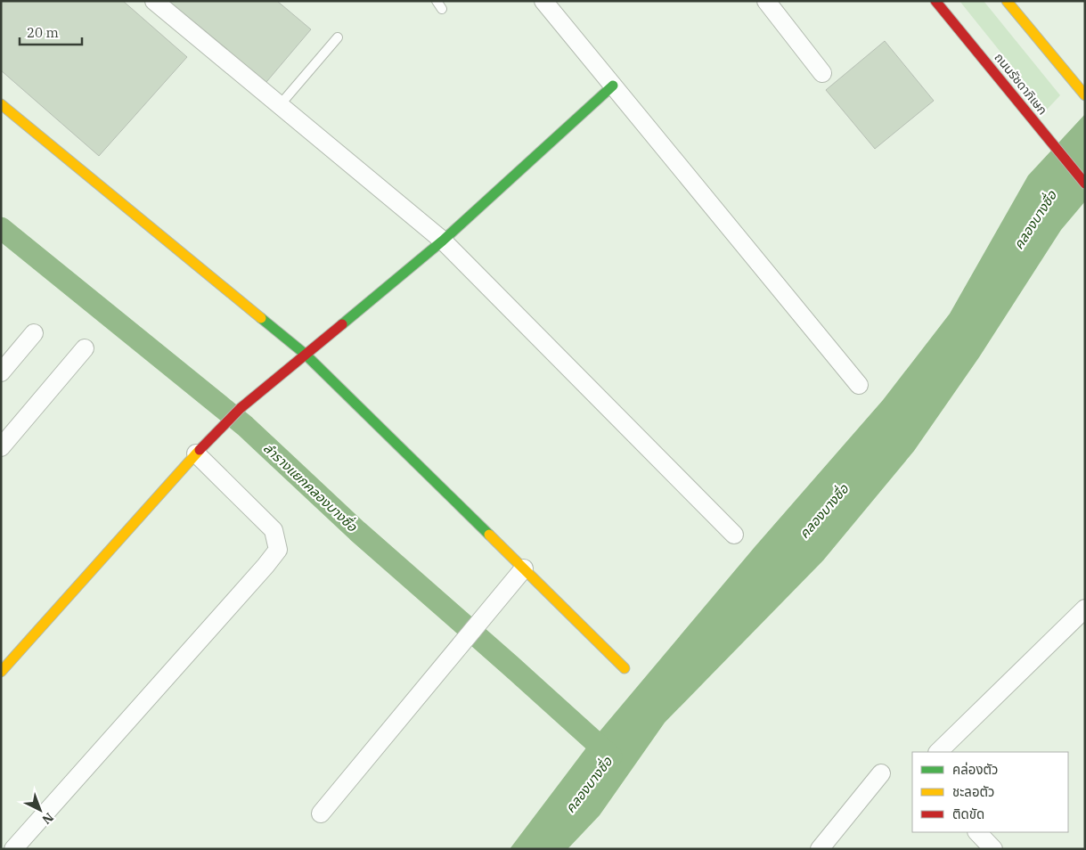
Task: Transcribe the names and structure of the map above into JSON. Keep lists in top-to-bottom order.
{
  "streets": {
    "street": ["ถนนรัชดาภิเษก"]
  },
  "water": ["คลองบางซื่อ", "ลำรางแยกคลองบางซื่อ"],
  "legend": ["คล่องตัว", "ชะลอตัว", "ติดขัด"],
  "scale_bar": "20 m",
  "north": "bottom right"
}
